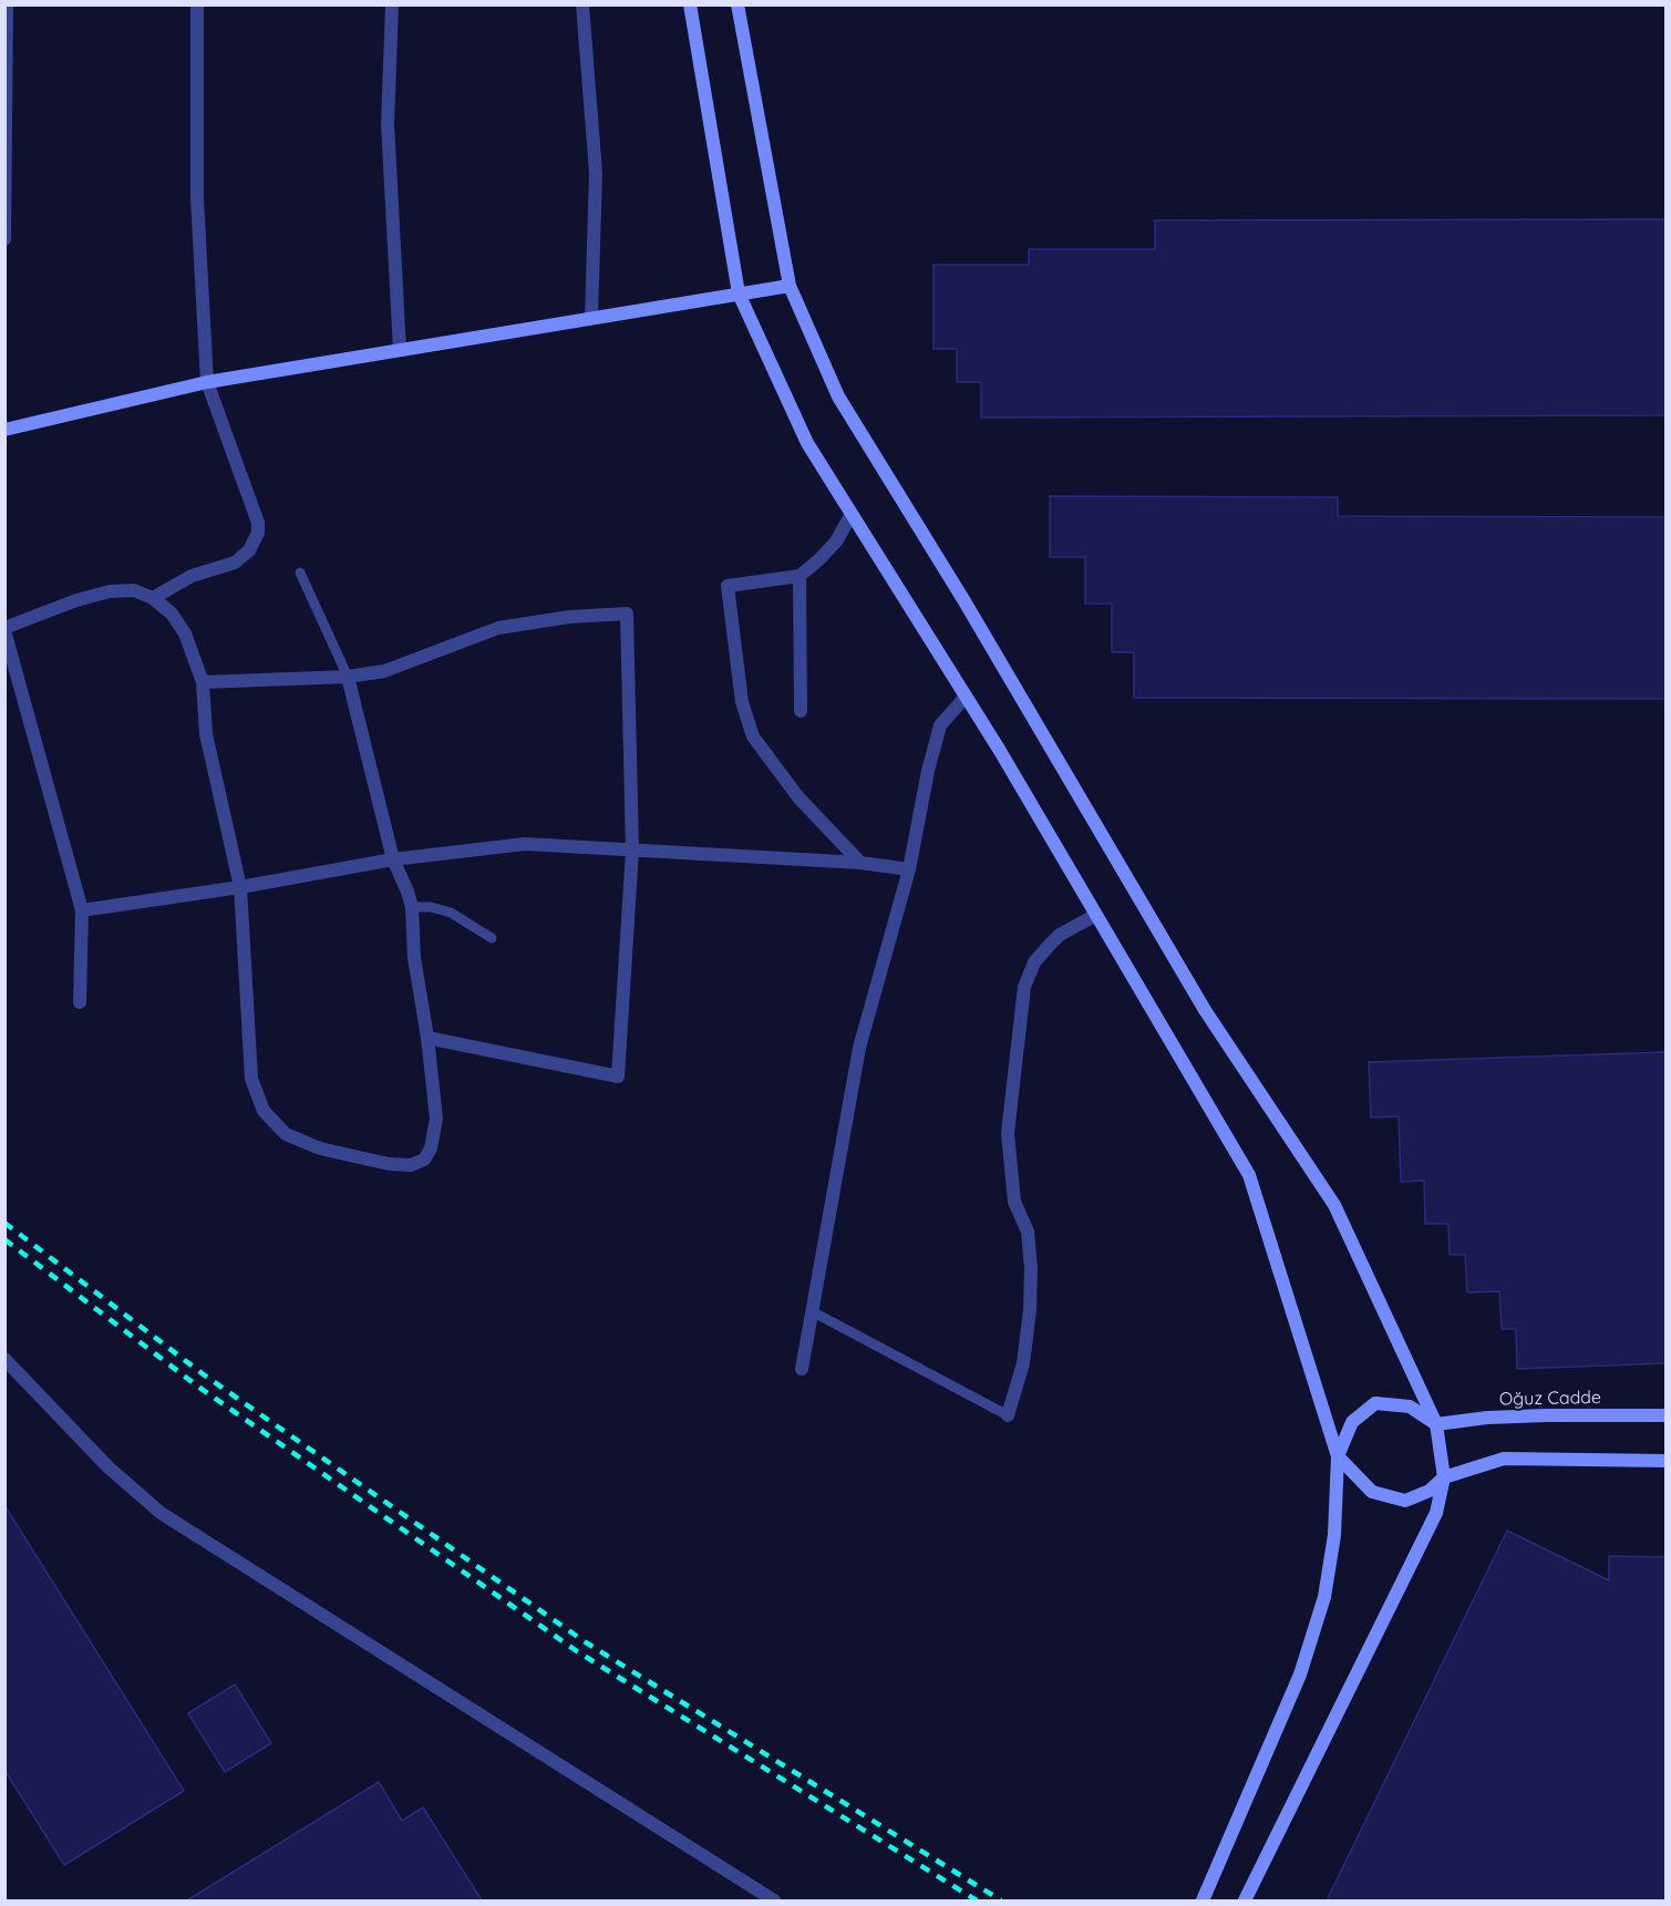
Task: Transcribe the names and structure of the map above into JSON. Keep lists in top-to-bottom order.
{
  "streets": {
    "main road": ["Oğuz Cadde"]
  }
}
